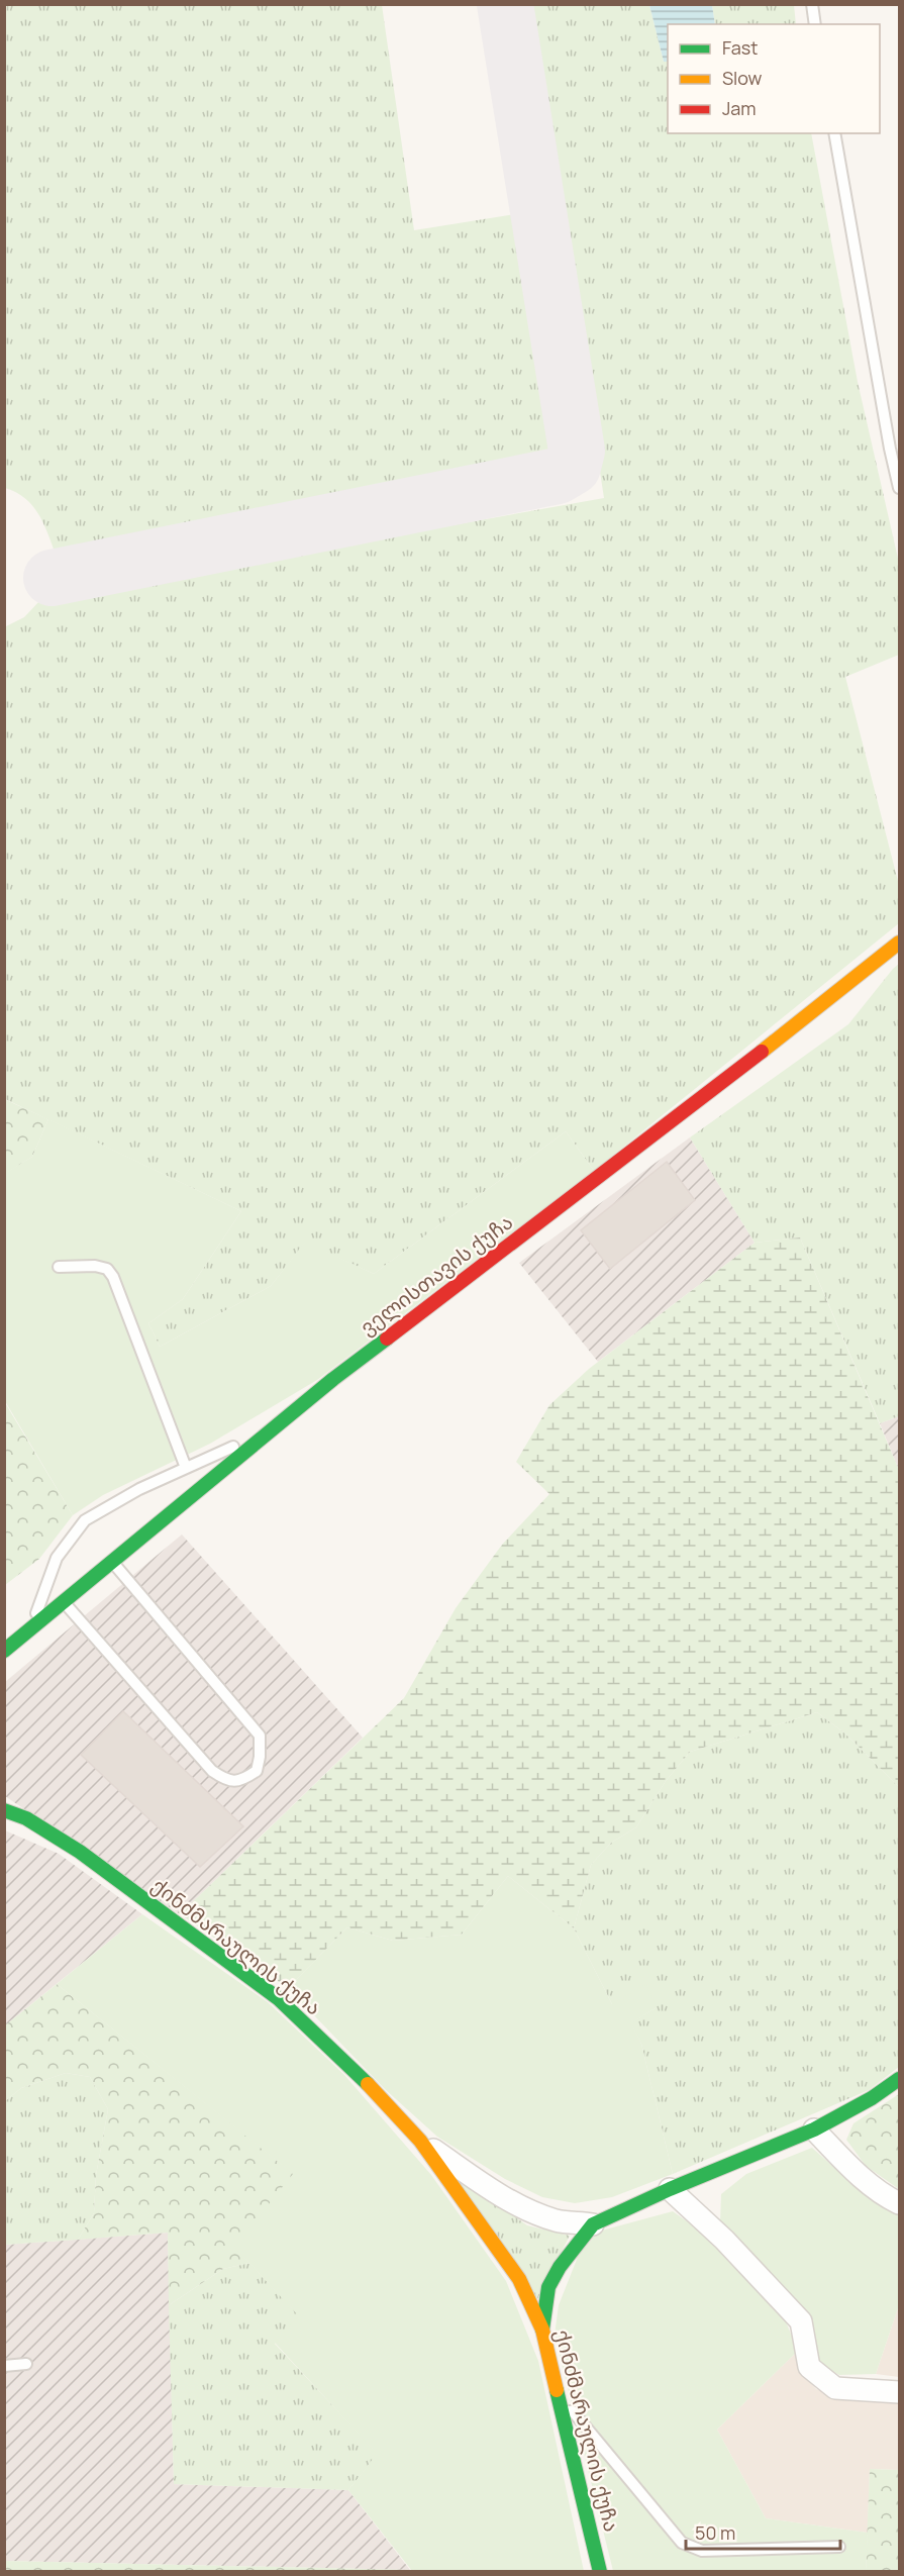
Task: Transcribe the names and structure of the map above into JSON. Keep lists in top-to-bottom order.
{
  "streets": {
    "street": ["ველისთავის ქუჩა", "ქინძმარაულის ქუჩა"]
  },
  "legend": ["Fast", "Slow", "Jam"],
  "scale_bar": "50 m"
}
